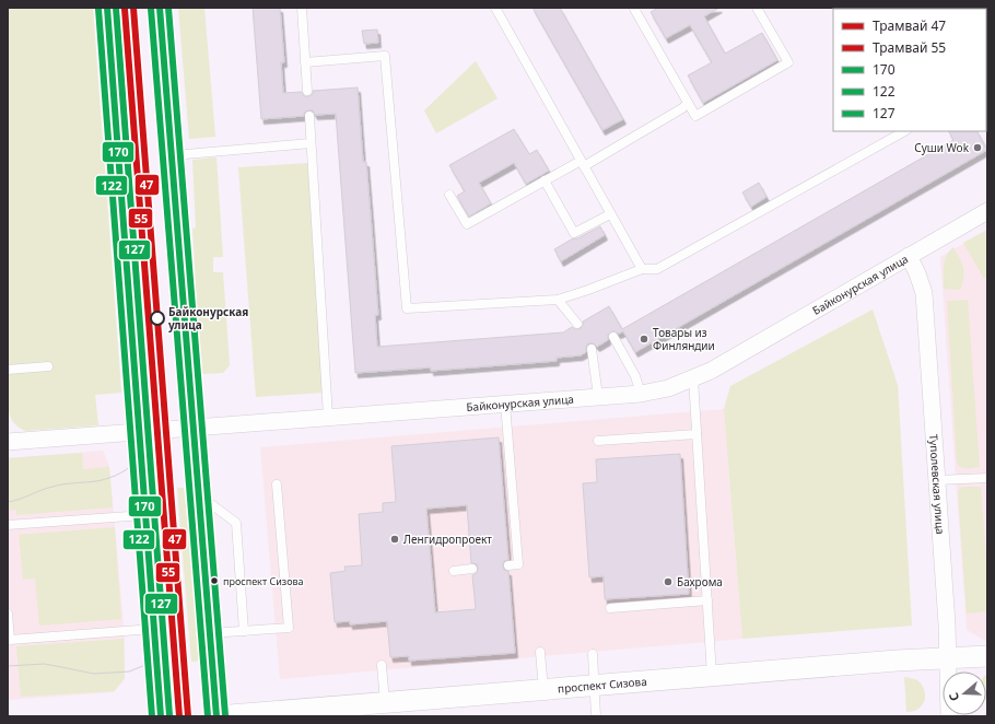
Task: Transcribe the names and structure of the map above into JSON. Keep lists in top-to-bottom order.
{
  "streets": {
    "street": ["Байконурская улица", "Туполевская улица", "проспект Сизова"]
  },
  "crossings": [
    ["Байконурская улица", "Туполевская улица"],
    ["Туполевская улица", "проспект Сизова"]
  ],
  "places": [
    "Суши Wok",
    "Байконурская улица",
    "Товары из Финляндии",
    "Ленгидропроект",
    "проспект Сизова",
    "Бахрома"
  ],
  "lines": [
    "tram line 47",
    "transit line 170",
    "transit line 127",
    "tram line 55",
    "transit line 122"
  ],
  "legend": [
    "Трамвай 47",
    "Трамвай 55",
    "170",
    "122",
    "127"
  ],
  "north": "left"
}
